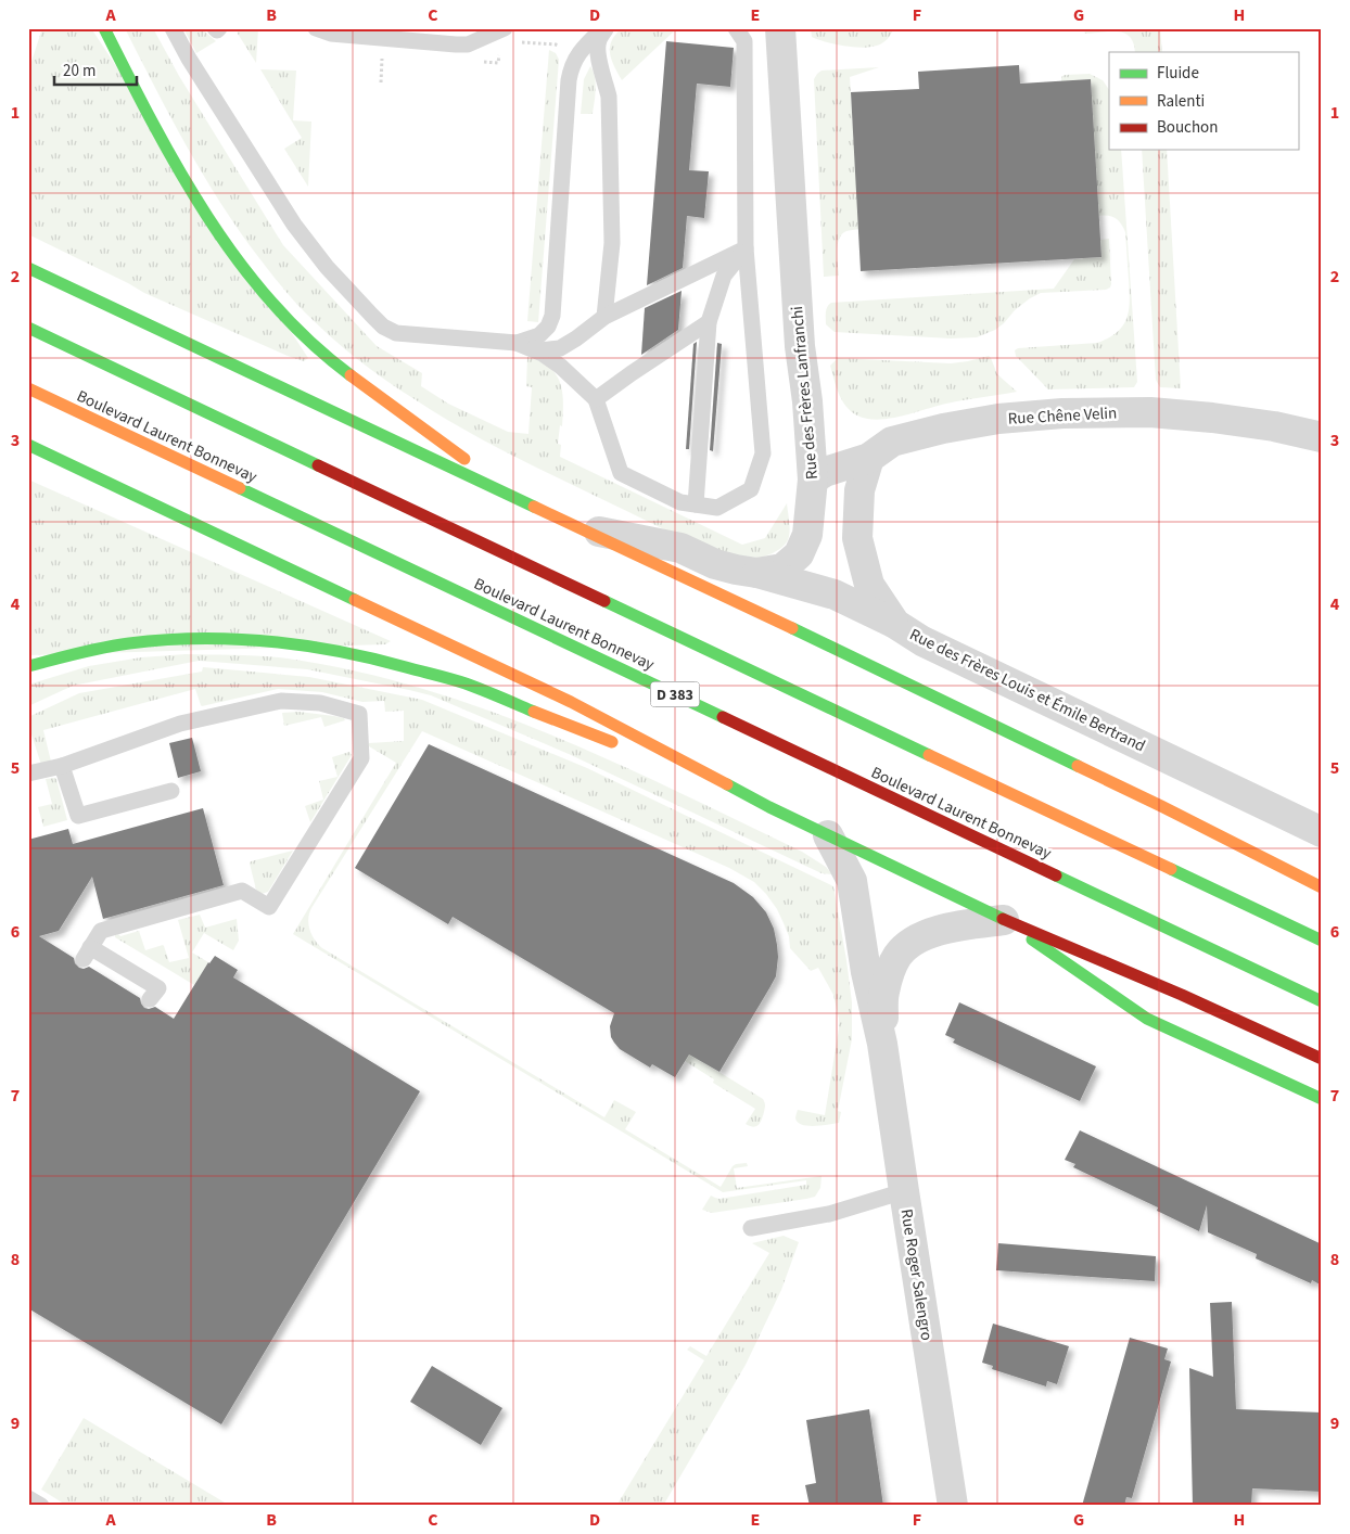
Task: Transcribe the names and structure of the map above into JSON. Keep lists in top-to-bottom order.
{
  "streets": {
    "main road": ["Boulevard Laurent Bonnevay", "D 383"],
    "street": [
      "Rue des Frères Lanfranchi",
      "Rue Chêne Velin",
      "Rue des Frères Louis et Émile Bertrand",
      "Rue Roger Salengro"
    ]
  },
  "crossings": [
    ["Rue des Frères Lanfranchi", "Rue Chêne Velin"],
    ["Rue Chêne Velin", "Rue des Frères Louis et Émile Bertrand"]
  ],
  "legend": ["Fluide", "Ralenti", "Bouchon"],
  "scale_bar": "20 m",
  "grid": {
    "columns": [
      "A",
      "B",
      "C",
      "D",
      "E",
      "F",
      "G",
      "H"
    ],
    "rows": [
      "1",
      "2",
      "3",
      "4",
      "5",
      "6",
      "7",
      "8",
      "9"
    ]
  }
}
